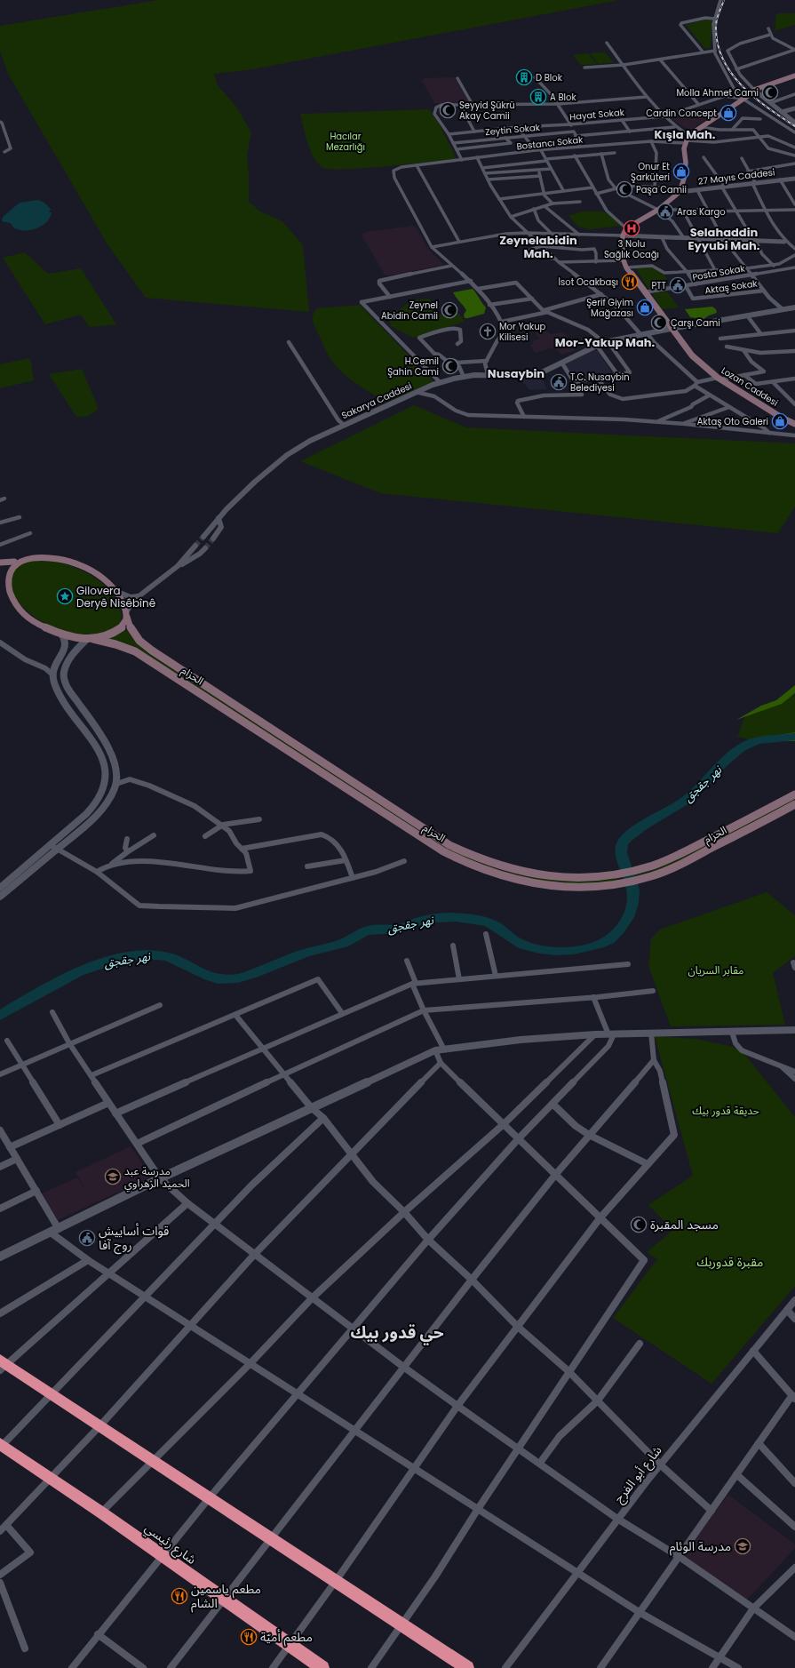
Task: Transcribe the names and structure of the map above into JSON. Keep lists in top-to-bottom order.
{
  "streets": {
    "highway": ["شارع رئيسي"],
    "main road": ["Lozan Caddesi", "الحزام"],
    "street": [
      "Hayat Sokak",
      "Zeytin Sokak",
      "Bostancı Sokak",
      "27 Mayıs Caddesi",
      "Posta Sokak",
      "Aktaş Sokak",
      "Sakarya Caddesi",
      "شارع أبو الفرج"
    ]
  },
  "crossings": [
    ["Posta Sokak", "Aktaş Sokak"],
    ["Posta Sokak", "Lozan Caddesi"],
    ["Lozan Caddesi", "Sakarya Caddesi"]
  ],
  "districts": [
    "Kışla Mah.",
    "Selahaddin Eyyubi Mah.",
    "Zeynelabidin Mah.",
    "Mor-Yakup Mah.",
    "Nusaybin",
    "حي قدور بيك"
  ],
  "water": ["نهر جقجق"],
  "parks": [
    "Hacılar Mezarlığı",
    "مقابر السريان",
    "حديقة قدور بيك",
    "مقبرة قدوربك"
  ],
  "places": {
    "building": ["D Blok", "A Blok"],
    "mosque": [
      "Molla Ahmet Cami",
      "Seyyid Şükrü Akay Camii",
      "Paşa Camii",
      "Zeynel Abidin Camii",
      "Çarşı Cami",
      "H.Cemil Şahin Cami",
      "مسجد المقبرة"
    ],
    "shop": [
      "Cardin Concept",
      "Onur Et Şarküteri",
      "Şerif Giyim Mağazası",
      "Aktaş Oto Galeri"
    ],
    "public building": [
      "Aras Kargo",
      "PTT",
      "T.C. Nusaybin Belediyesi",
      "قوات أساييش روج آفا"
    ],
    "hospital": ["3 Nolu Sağlık Ocağı"],
    "restaurant": ["İsot Ocakbaşı", "مطعم ياسمين الشام", "مطعم أميّة"],
    "church": ["Mor Yakup Kilisesi"],
    "place": ["Gilovera Deryê Nisêbînê"],
    "school or university": ["مدرسة عبد الحميد الزهراوي", "مدرسة الوئام"]
  }
}
